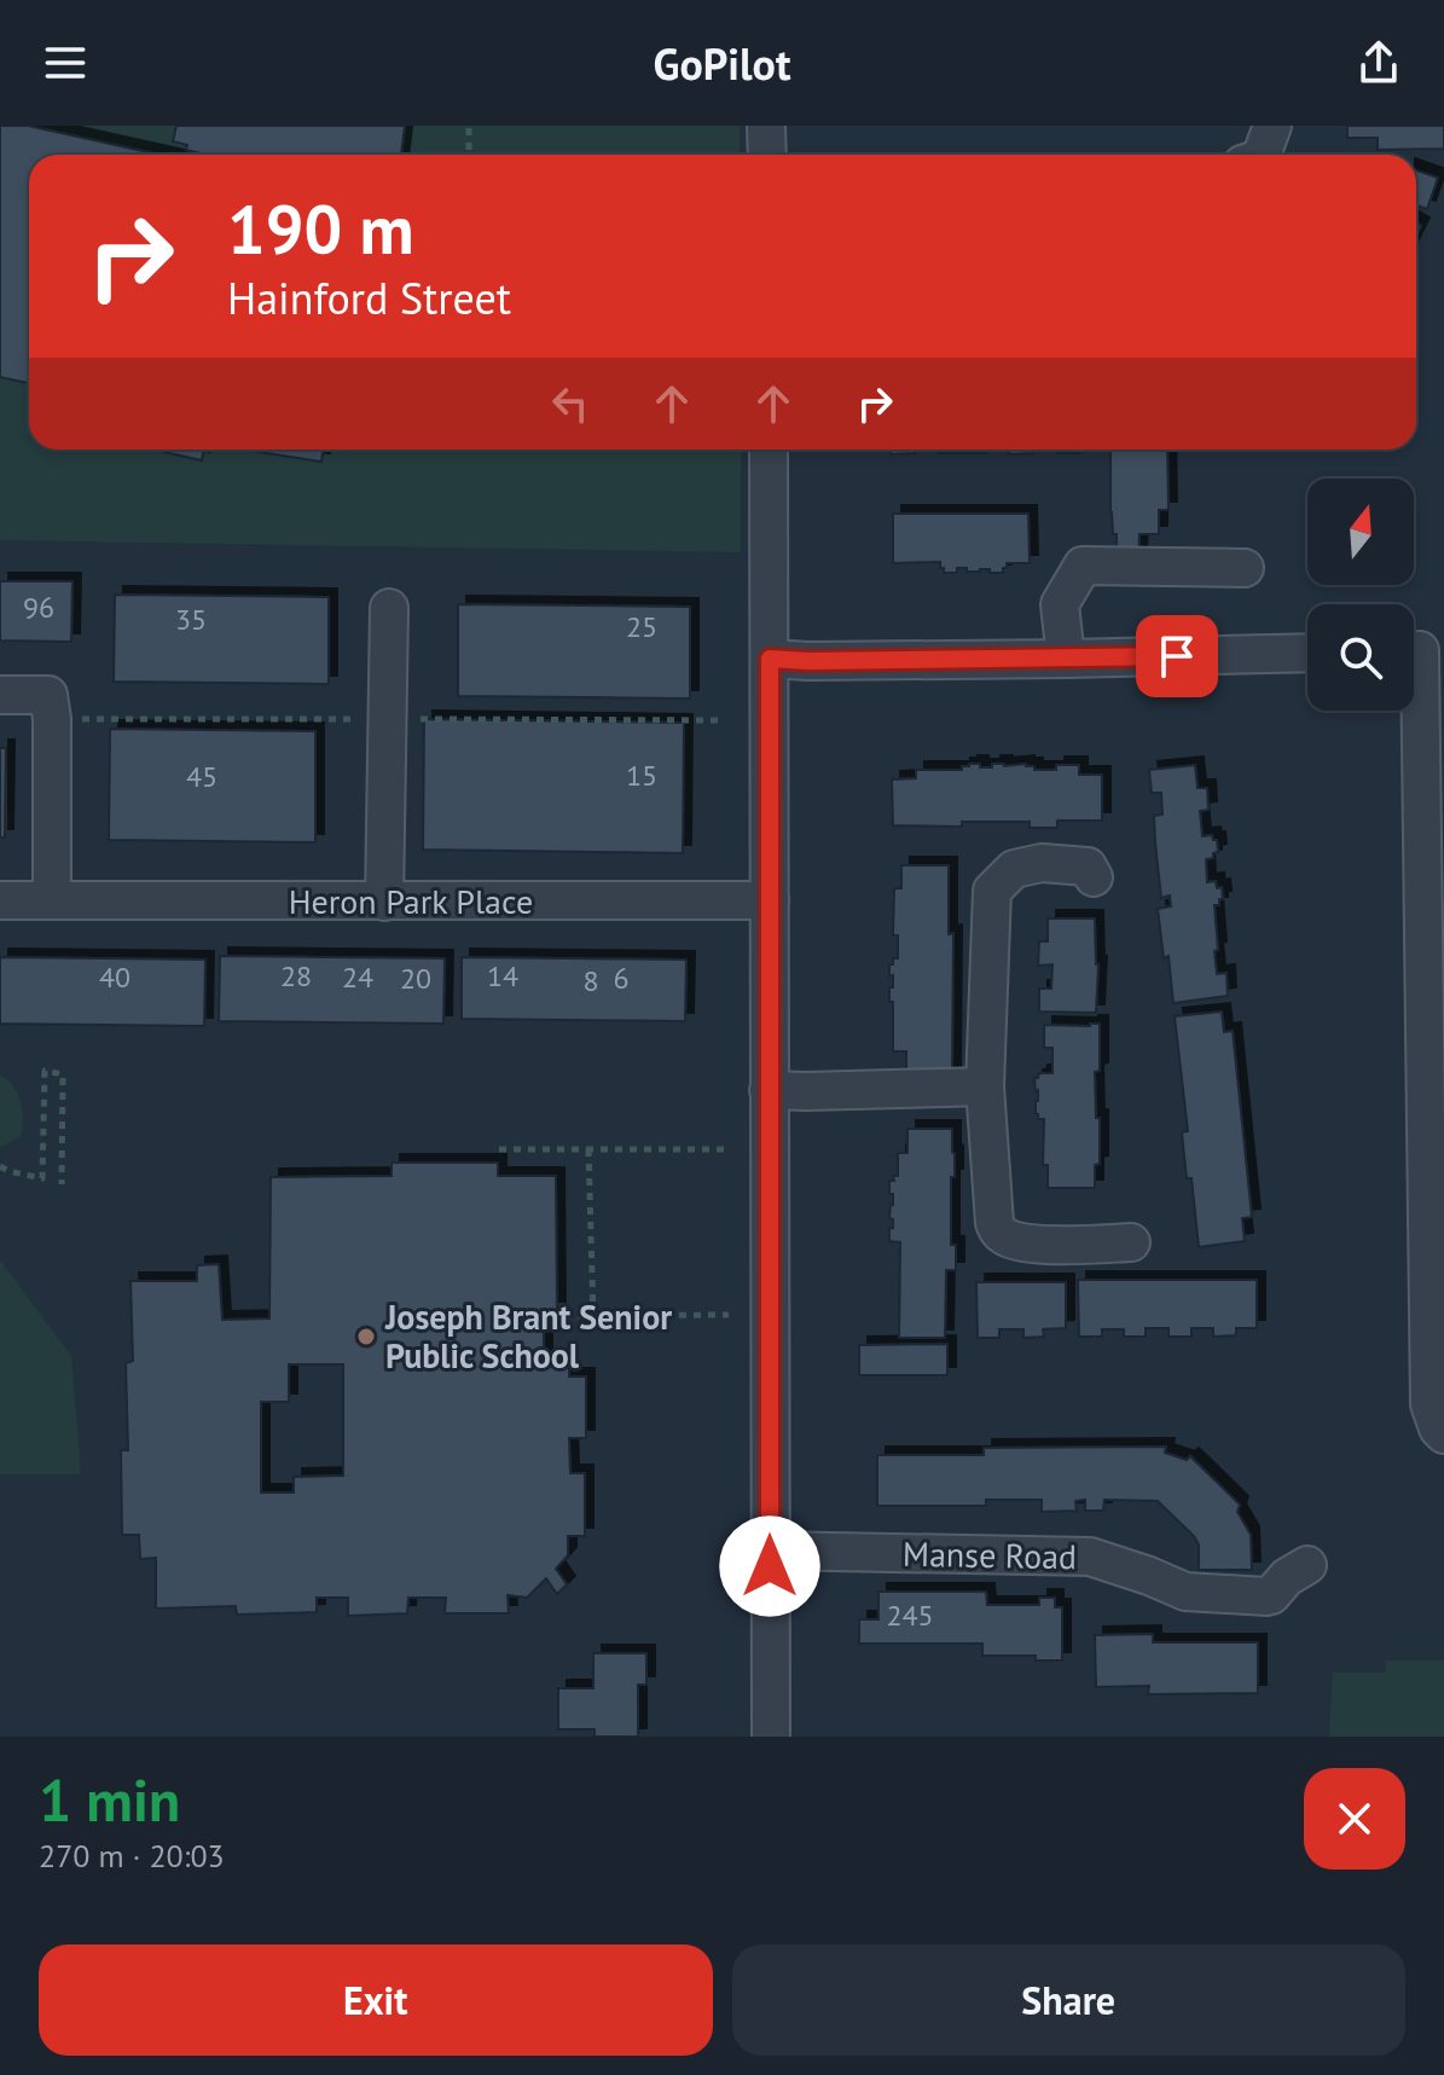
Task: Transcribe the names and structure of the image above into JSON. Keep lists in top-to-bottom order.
{
  "streets": {
    "street": ["Heron Park Place", "Manse Road"]
  },
  "places": ["Joseph Brant Senior Public School"],
  "house_numbers": [
    "96",
    "35",
    "25",
    "15",
    "45",
    "28",
    "14",
    "40",
    "24",
    "20",
    "6",
    "8",
    "245"
  ],
  "north": "top",
  "page": {
    "header": "GoPilot",
    "turn": ["190 m", "Hainford Street"],
    "heading": ["1 min", "270 m · 20:03"],
    "buttons": ["Exit", "Share"]
  }
}
